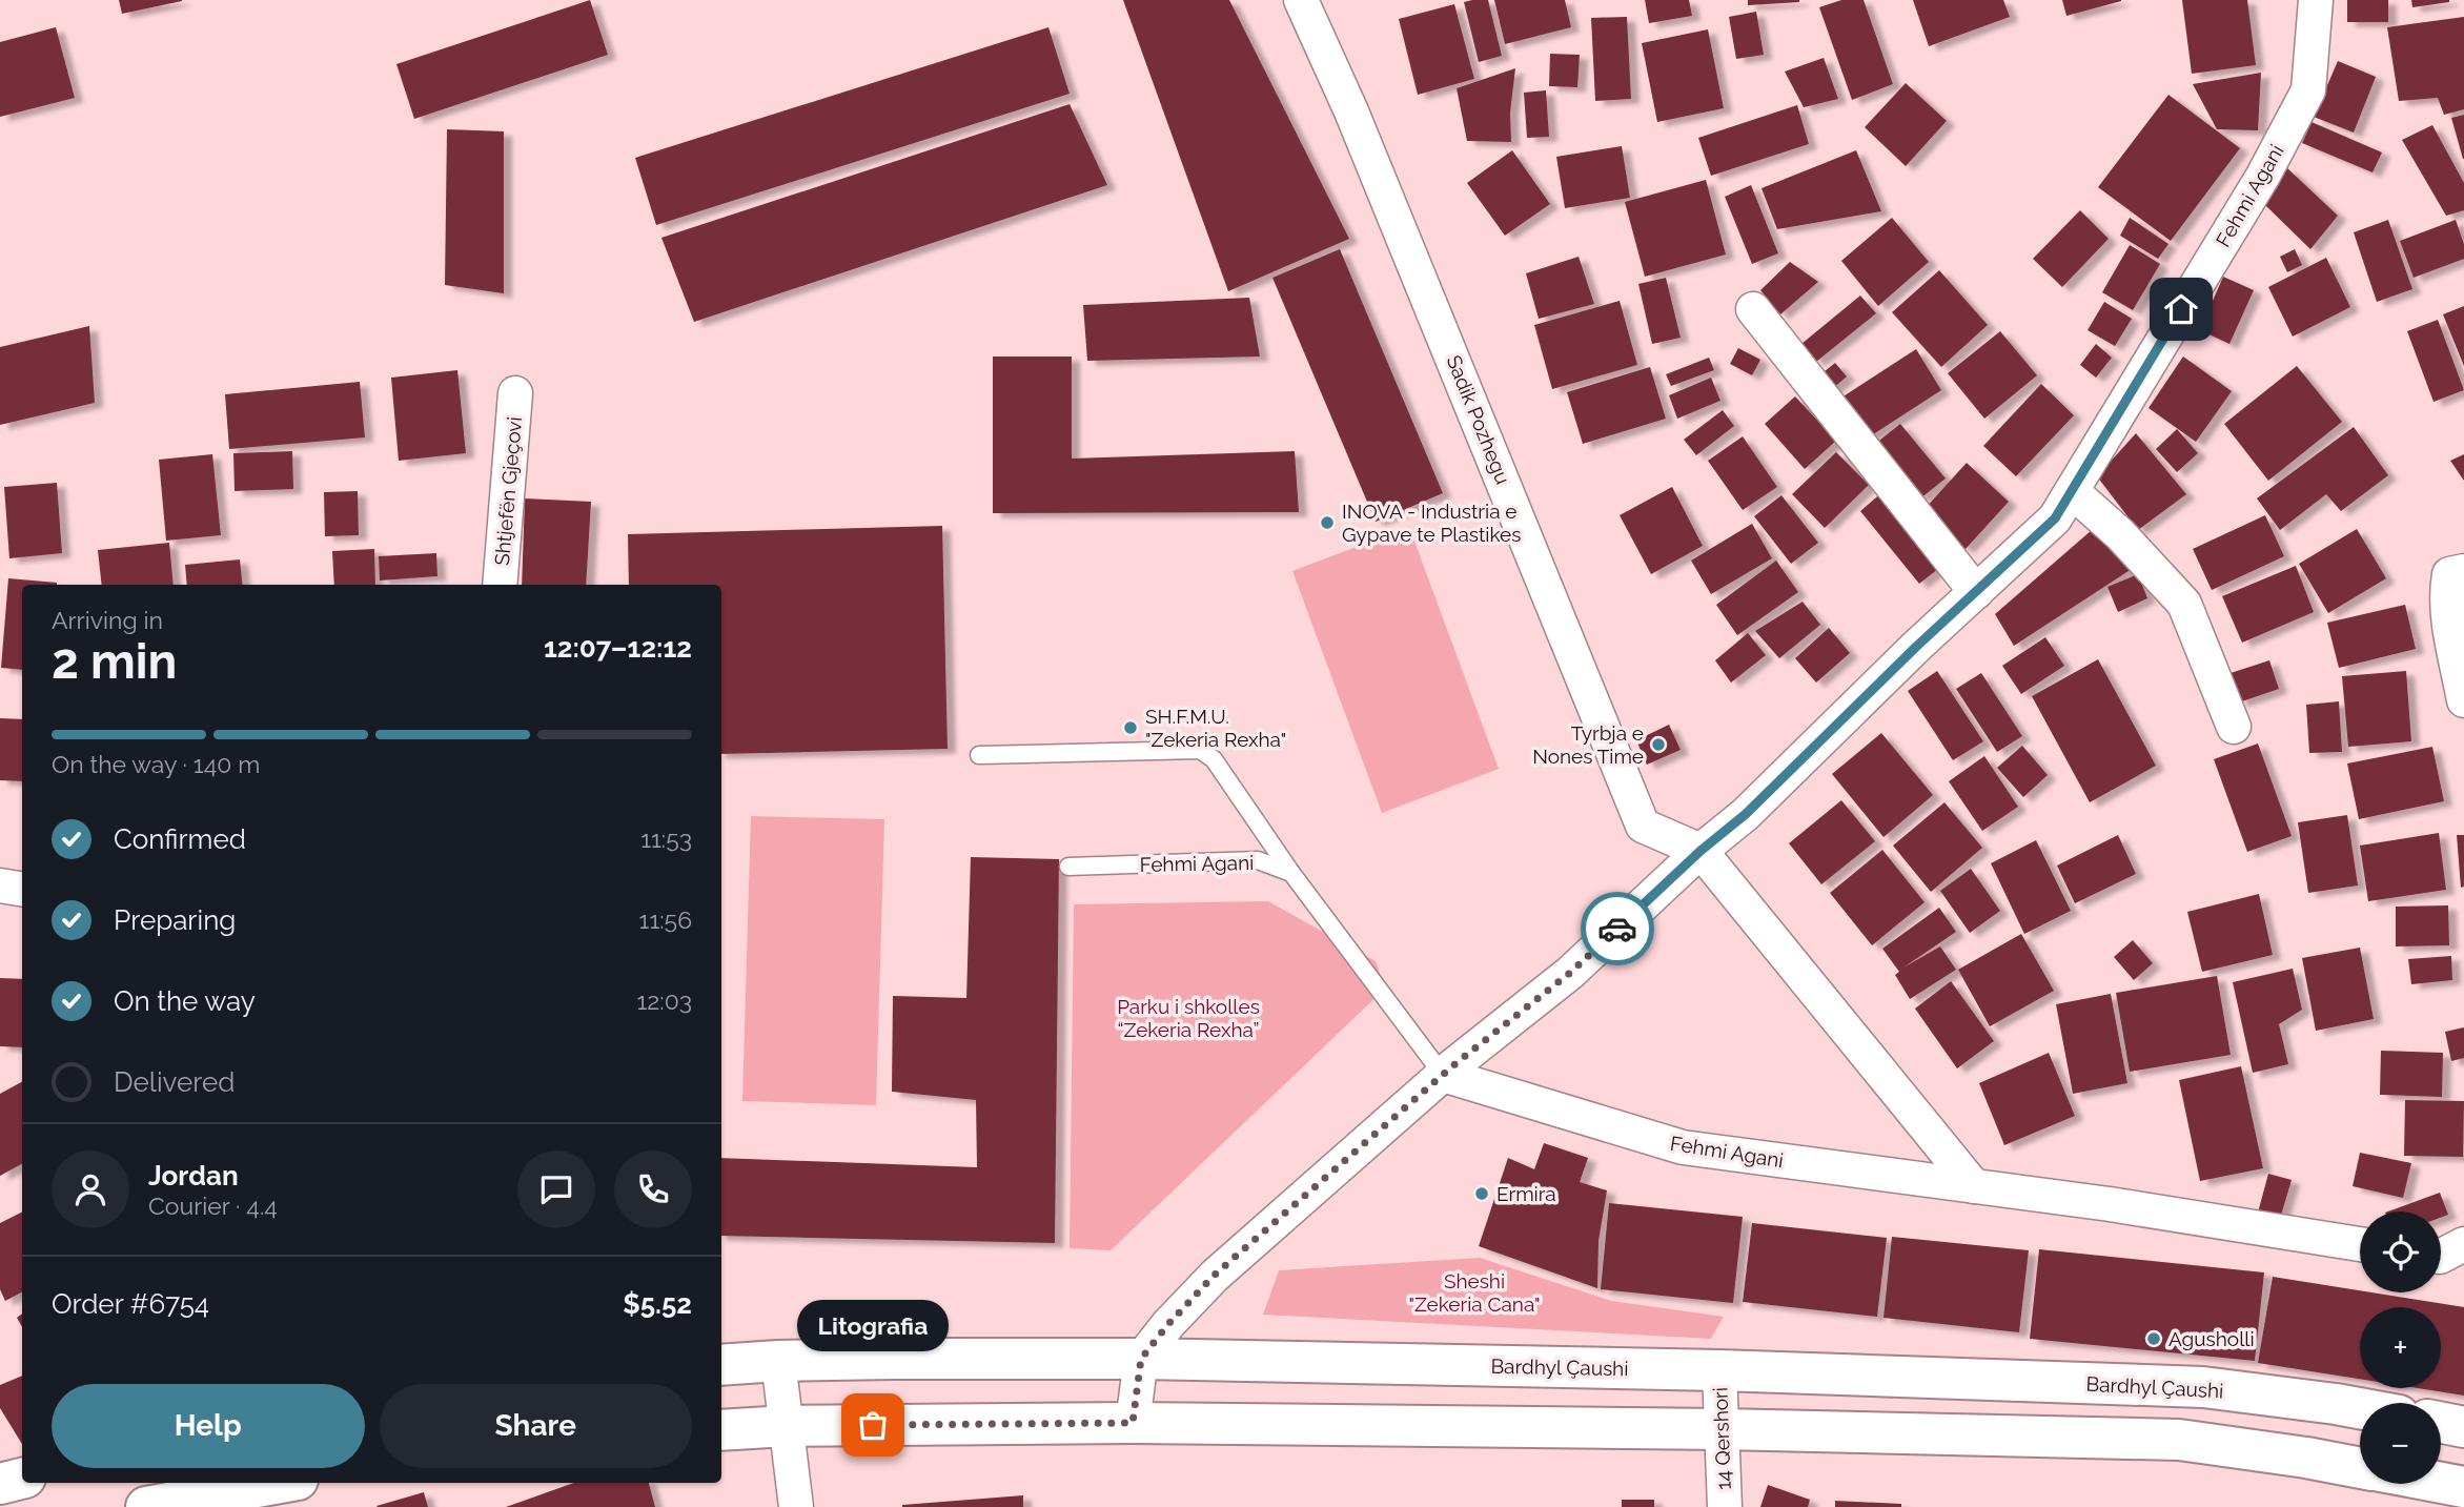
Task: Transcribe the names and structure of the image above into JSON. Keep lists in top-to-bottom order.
{
  "streets": {
    "main road": ["Bardhyl Çaushi"],
    "street": [
      "Fehmi Agani",
      "Sadik Pozhegu",
      "Shtjefën Gjeçovi",
      "14 Qershori"
    ]
  },
  "crossings": [
    ["Fehmi Agani", "Sadik Pozhegu"],
    ["Fehmi Agani", "Bardhyl Çaushi"],
    ["Bardhyl Çaushi", "14 Qershori"]
  ],
  "parks": ["Parku i shkolles “Zekeria Rexha”", "Sheshi \"Zekeria Cana\""],
  "places": [
    "INOVA - Industria e Gypave te Plastikes",
    "SH.F.M.U. \"Zekeria Rexha\"",
    "Tyrbja e Nones Time",
    "Ermira",
    "Agusholli",
    "Litografia"
  ],
  "page": {
    "heading": ["2 min", "Arriving in", "12:07–12:12"],
    "panel": [
      "Jordan",
      "Courier · 4.4",
      "Order #6754",
      "$5.52"
    ],
    "bar": "On the way · 140 m",
    "list": [
      ["Confirmed", "11:53"],
      ["Preparing", "11:56"],
      ["On the way", "12:03"],
      "Delivered"
    ],
    "map_buttons": ["+", "−"],
    "bubble": "Litografia",
    "buttons": ["Help", "Share"]
  }
}
